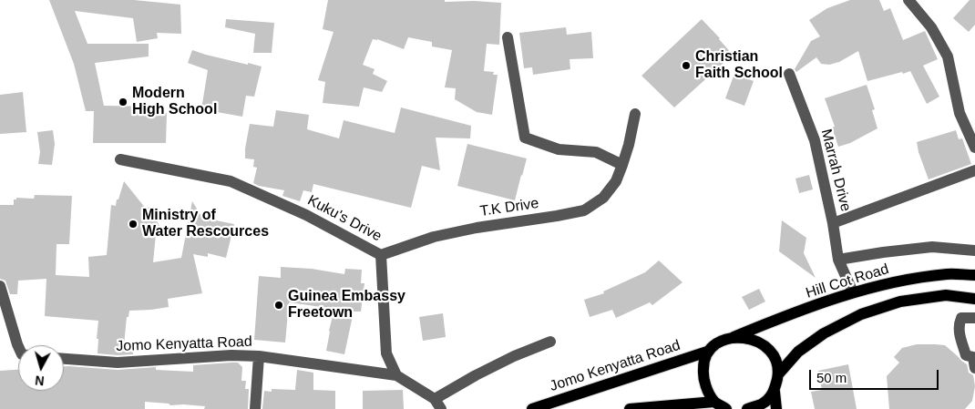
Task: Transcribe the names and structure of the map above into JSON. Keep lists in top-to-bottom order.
{
  "streets": {
    "main road": ["Hill Cot Road", "Jomo Kenyatta Road"],
    "street": ["Marrah Drive", "T.K Drive", "Kuku's Drive"]
  },
  "crossings": [
    ["Marrah Drive", "Hill Cot Road"],
    ["T.K Drive", "Kuku's Drive"],
    ["Kuku's Drive", "Jomo Kenyatta Road"],
    ["Hill Cot Road", "Jomo Kenyatta Road"]
  ],
  "places": [
    "Christian Faith School",
    "Modern High School",
    "Ministry of Water Rescources",
    "Guinea Embassy Freetown"
  ],
  "scale_bar": "50 m",
  "north": "bottom"
}
